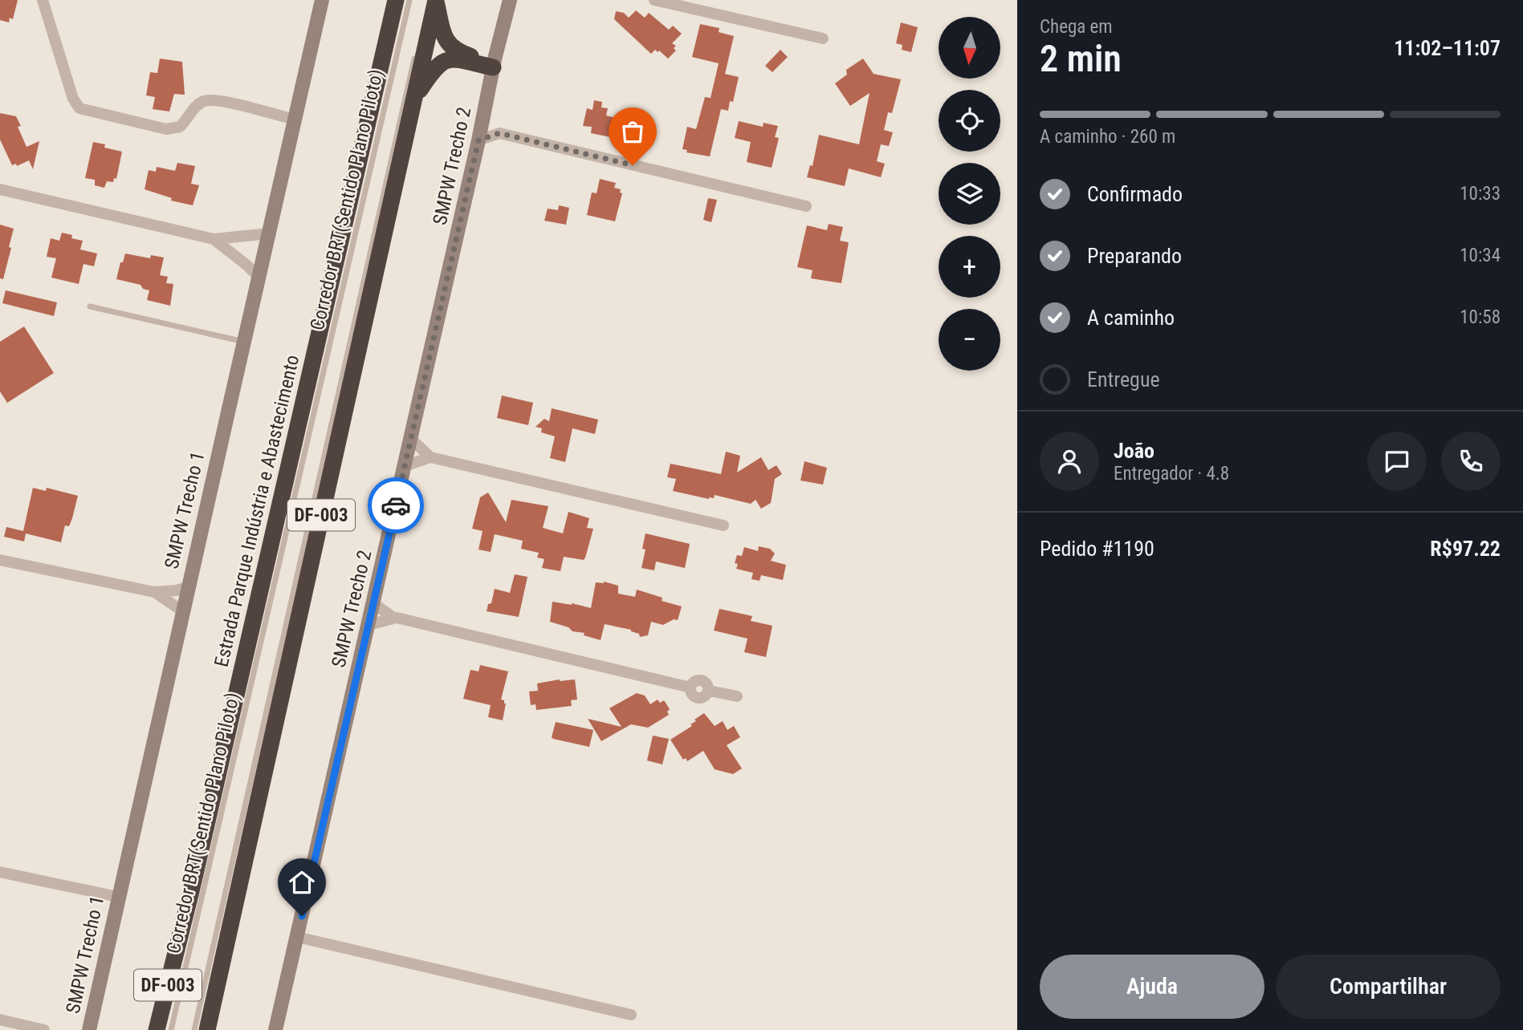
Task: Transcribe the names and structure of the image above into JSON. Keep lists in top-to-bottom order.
{
  "streets": {
    "highway": ["Estrada Parque Indústria e Abastecimento", "DF-003"],
    "street": ["SMPW Trecho 2", "SMPW Trecho 1"],
    "lane": ["Corredor BRT(Sentido Plano Piloto)"]
  },
  "north": "bottom",
  "page": {
    "heading": ["2 min", "Chega em", "11:02–11:07"],
    "panel": [
      "João",
      "Entregador · 4.8",
      "Pedido #1190",
      "R$97.22"
    ],
    "map_buttons": ["+", "−"],
    "bar": "A caminho · 260 m",
    "list": [
      ["Confirmado", "10:33"],
      ["Preparando", "10:34"],
      ["A caminho", "10:58"],
      "Entregue"
    ],
    "buttons": ["Ajuda", "Compartilhar"]
  }
}
